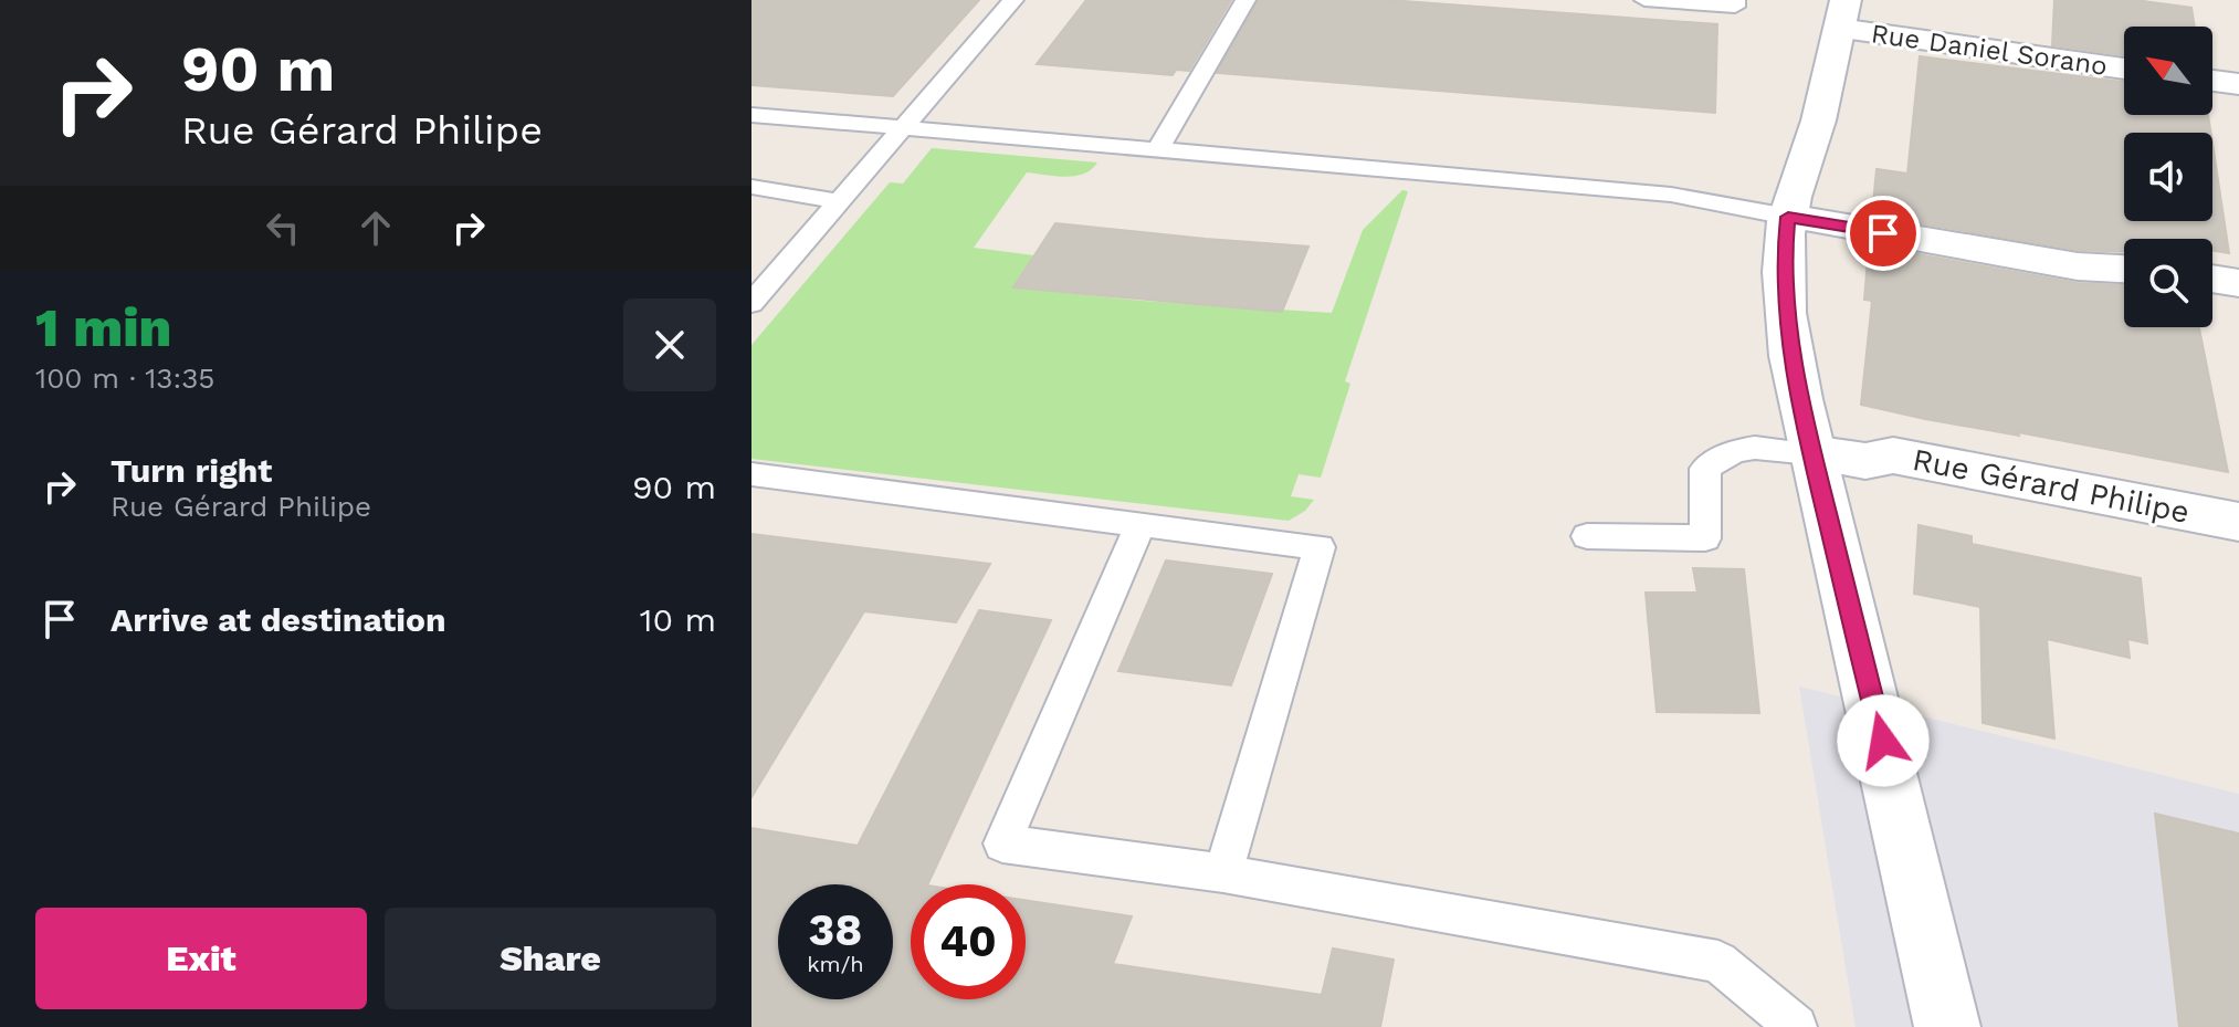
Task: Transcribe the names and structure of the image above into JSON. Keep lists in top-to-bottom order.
{
  "streets": {
    "street": ["Rue Daniel Sorano", "Rue Gérard Philipe"]
  },
  "north": "top left",
  "page": {
    "turn": ["90 m", "Rue Gérard Philipe"],
    "heading": ["1 min", "100 m · 13:35"],
    "list": [
      {
        "name": "Turn right",
        "note": "Rue Gérard Philipe",
        "value": "90 m"
      },
      {
        "name": "Arrive at destination",
        "value": "10 m"
      }
    ],
    "speed": "38 km/h",
    "limit": "40",
    "buttons": ["Exit", "Share"]
  }
}
